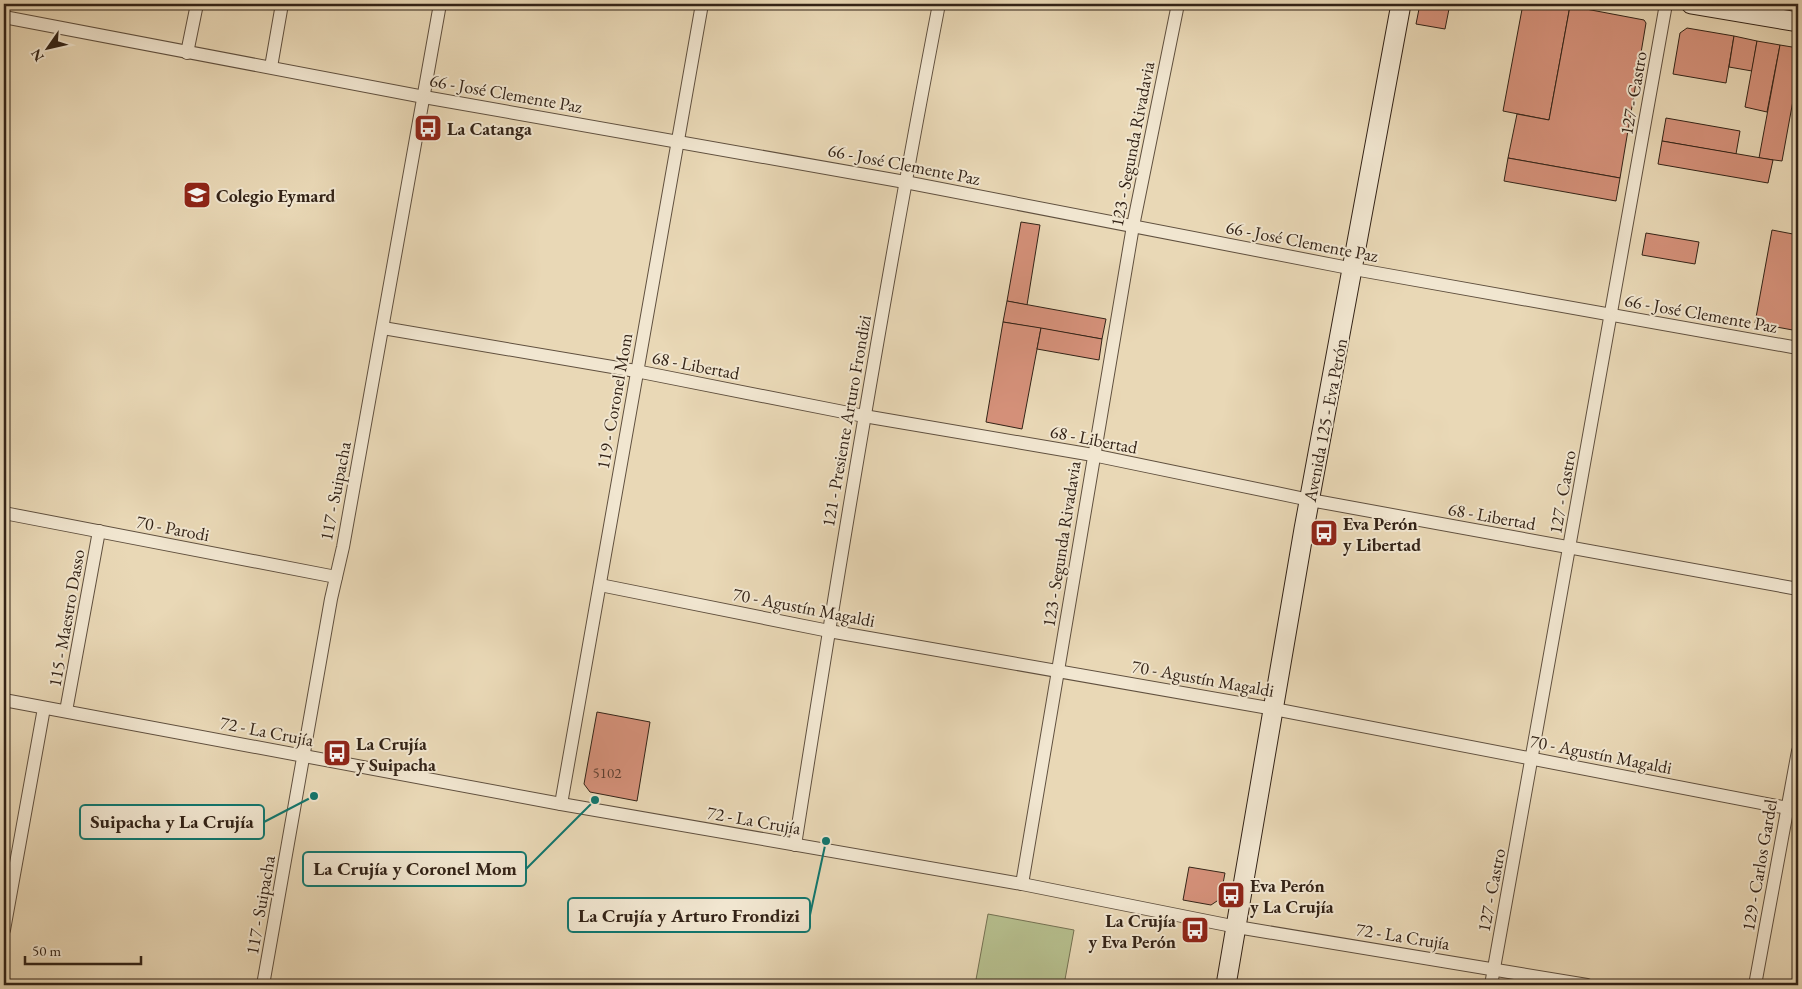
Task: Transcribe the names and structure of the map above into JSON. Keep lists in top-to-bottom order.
{
  "streets": {
    "main road": ["Avenida 125 - Eva Perón"],
    "street": [
      "66 - José Clemente Paz",
      "127 - Castro",
      "123 - Segunda Rivadavia",
      "68 - Libertad",
      "119 - Coronel Mom",
      "121 - Presiente Arturo Frondizi",
      "117 - Suipacha",
      "70 - Parodi",
      "70 - Agustín Magaldi",
      "115 - Maestro Dasso",
      "72 - La Crujía",
      "129 - Carlos Gardel"
    ]
  },
  "crossings": [
    ["66 - José Clemente Paz", "127 - Castro"],
    ["66 - José Clemente Paz", "123 - Segunda Rivadavia"],
    ["66 - José Clemente Paz", "119 - Coronel Mom"],
    ["66 - José Clemente Paz", "Avenida 125 - Eva Perón"],
    ["66 - José Clemente Paz", "121 - Presiente Arturo Frondizi"],
    ["66 - José Clemente Paz", "117 - Suipacha"],
    ["127 - Castro", "68 - Libertad"],
    ["127 - Castro", "70 - Agustín Magaldi"],
    ["127 - Castro", "72 - La Crujía"],
    ["123 - Segunda Rivadavia", "68 - Libertad"],
    ["123 - Segunda Rivadavia", "70 - Agustín Magaldi"],
    ["123 - Segunda Rivadavia", "72 - La Crujía"],
    ["68 - Libertad", "119 - Coronel Mom"],
    ["68 - Libertad", "Avenida 125 - Eva Perón"],
    ["68 - Libertad", "121 - Presiente Arturo Frondizi"],
    ["68 - Libertad", "117 - Suipacha"],
    ["119 - Coronel Mom", "70 - Agustín Magaldi"],
    ["119 - Coronel Mom", "72 - La Crujía"],
    ["Avenida 125 - Eva Perón", "70 - Agustín Magaldi"],
    ["Avenida 125 - Eva Perón", "72 - La Crujía"],
    ["121 - Presiente Arturo Frondizi", "70 - Agustín Magaldi"],
    ["121 - Presiente Arturo Frondizi", "72 - La Crujía"],
    ["117 - Suipacha", "70 - Parodi"],
    ["117 - Suipacha", "72 - La Crujía"],
    ["70 - Parodi", "115 - Maestro Dasso"],
    ["70 - Agustín Magaldi", "129 - Carlos Gardel"],
    ["115 - Maestro Dasso", "72 - La Crujía"]
  ],
  "places": {
    "bus stop": [
      "La Catanga",
      "Eva Perón y Libertad",
      "La Crujía y Suipacha",
      "Eva Perón y La Crujía",
      "La Crujía y Eva Perón"
    ],
    "school or university": ["Colegio Eymard"],
    "other": ["Suipacha y La Crujía", "La Crujía y Coronel Mom", "La Crujía y Arturo Frondizi"]
  },
  "house_numbers": ["5102"],
  "scale_bar": "50 m",
  "north": "bottom left"
}
